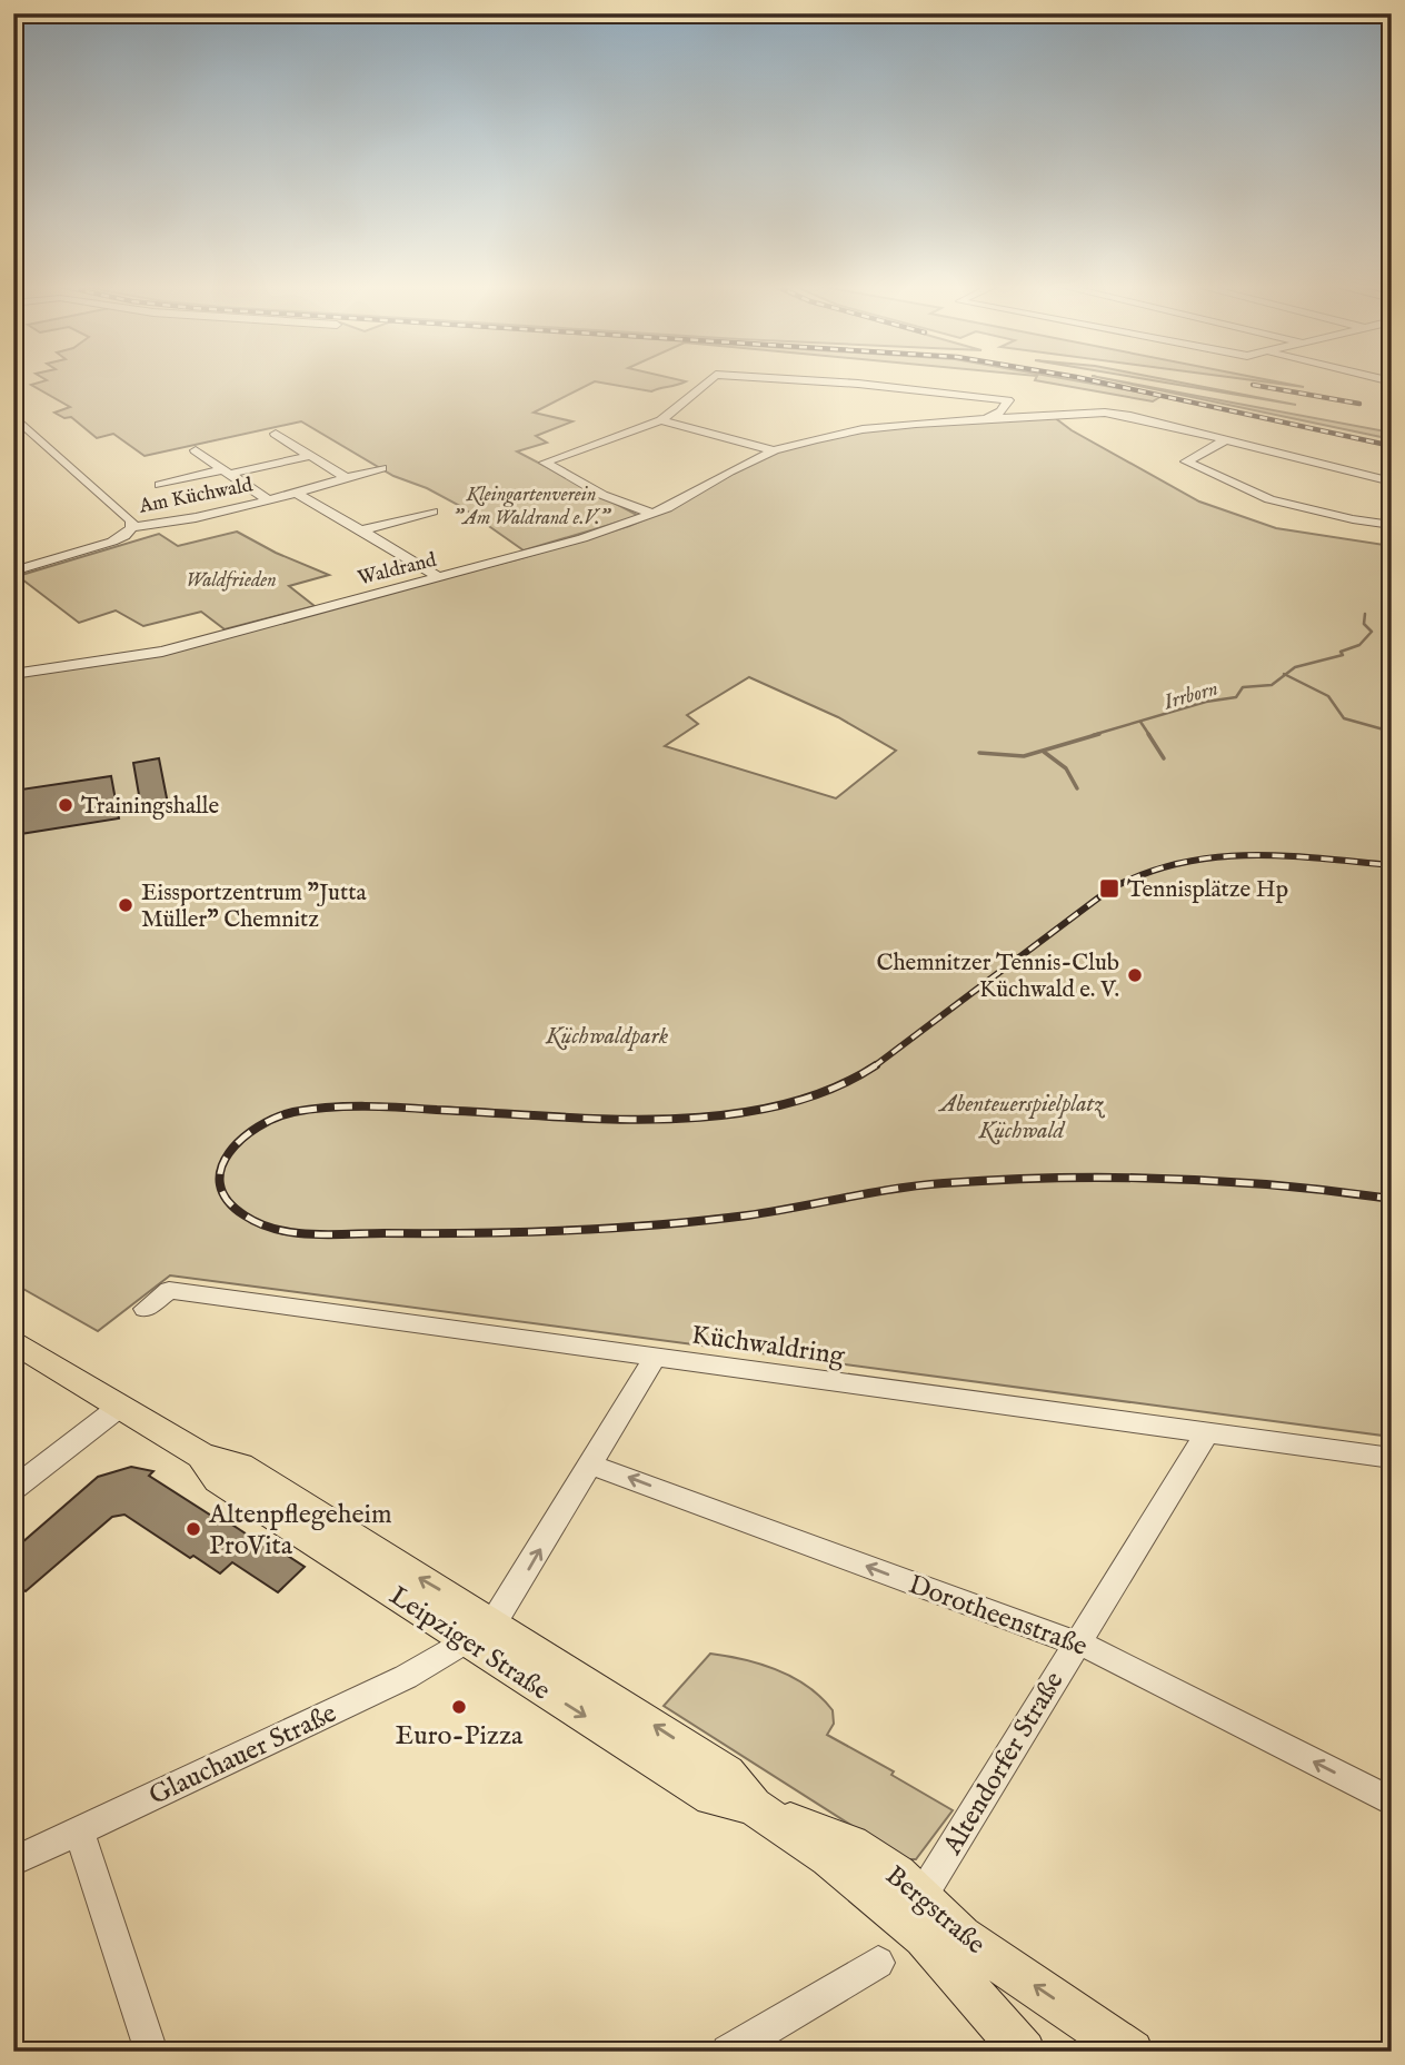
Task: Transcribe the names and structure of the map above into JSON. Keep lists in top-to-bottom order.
{
  "streets": {
    "main road": ["Leipziger Straße", "Bergstraße"],
    "street": [
      "Am Küchwald",
      "Waldrand",
      "Küchwaldring",
      "Dorotheenstraße",
      "Glauchauer Straße",
      "Altendorfer Straße"
    ]
  },
  "crossings": [
    ["Küchwaldring", "Glauchauer Straße"],
    ["Küchwaldring", "Altendorfer Straße"],
    ["Dorotheenstraße", "Glauchauer Straße"],
    ["Dorotheenstraße", "Altendorfer Straße"],
    ["Leipziger Straße", "Glauchauer Straße"],
    ["Leipziger Straße", "Bergstraße"],
    ["Altendorfer Straße", "Bergstraße"]
  ],
  "one_way": ["Dorotheenstraße", "Bergstraße"],
  "water": ["Irrborn"],
  "parks": [
    "Kleingartenverein \"Am Waldrand e.V.\"",
    "Waldfrieden",
    "Küchwaldpark",
    "Abenteuerspielplatz Küchwald"
  ],
  "places": {
    "other": [
      "Trainingshalle",
      "Eissportzentrum \"Jutta Müller\" Chemnitz",
      "Chemnitzer Tennis-Club Küchwald e. V.",
      "Altenpflegeheim ProVita",
      "Euro-Pizza"
    ],
    "transit": ["Tennisplätze Hp"]
  }
}
